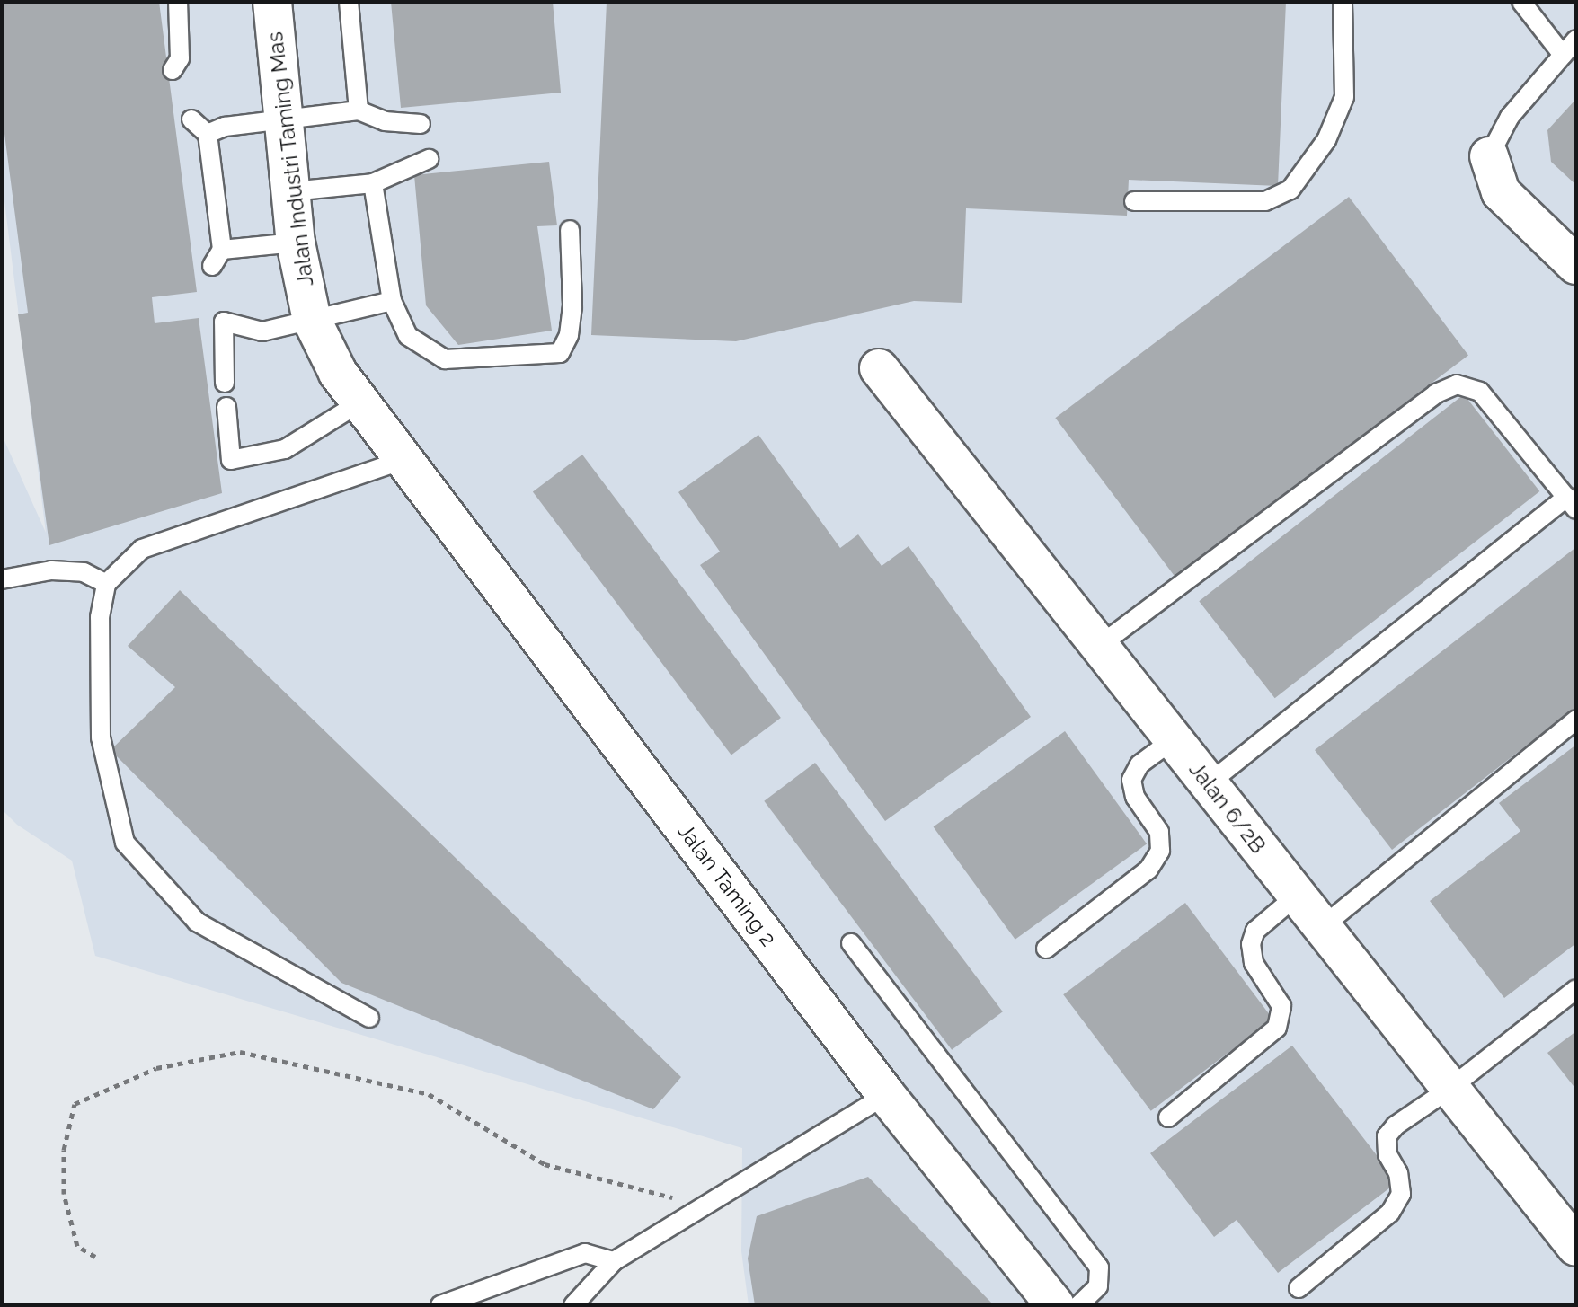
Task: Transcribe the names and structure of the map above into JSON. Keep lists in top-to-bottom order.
{
  "streets": {
    "street": ["Jalan Industri Taming Mas", "Jalan 6/2B", "Jalan Taming 2"]
  },
  "crossings": [
    ["Jalan Industri Taming Mas", "Jalan Taming 2"]
  ]
}
